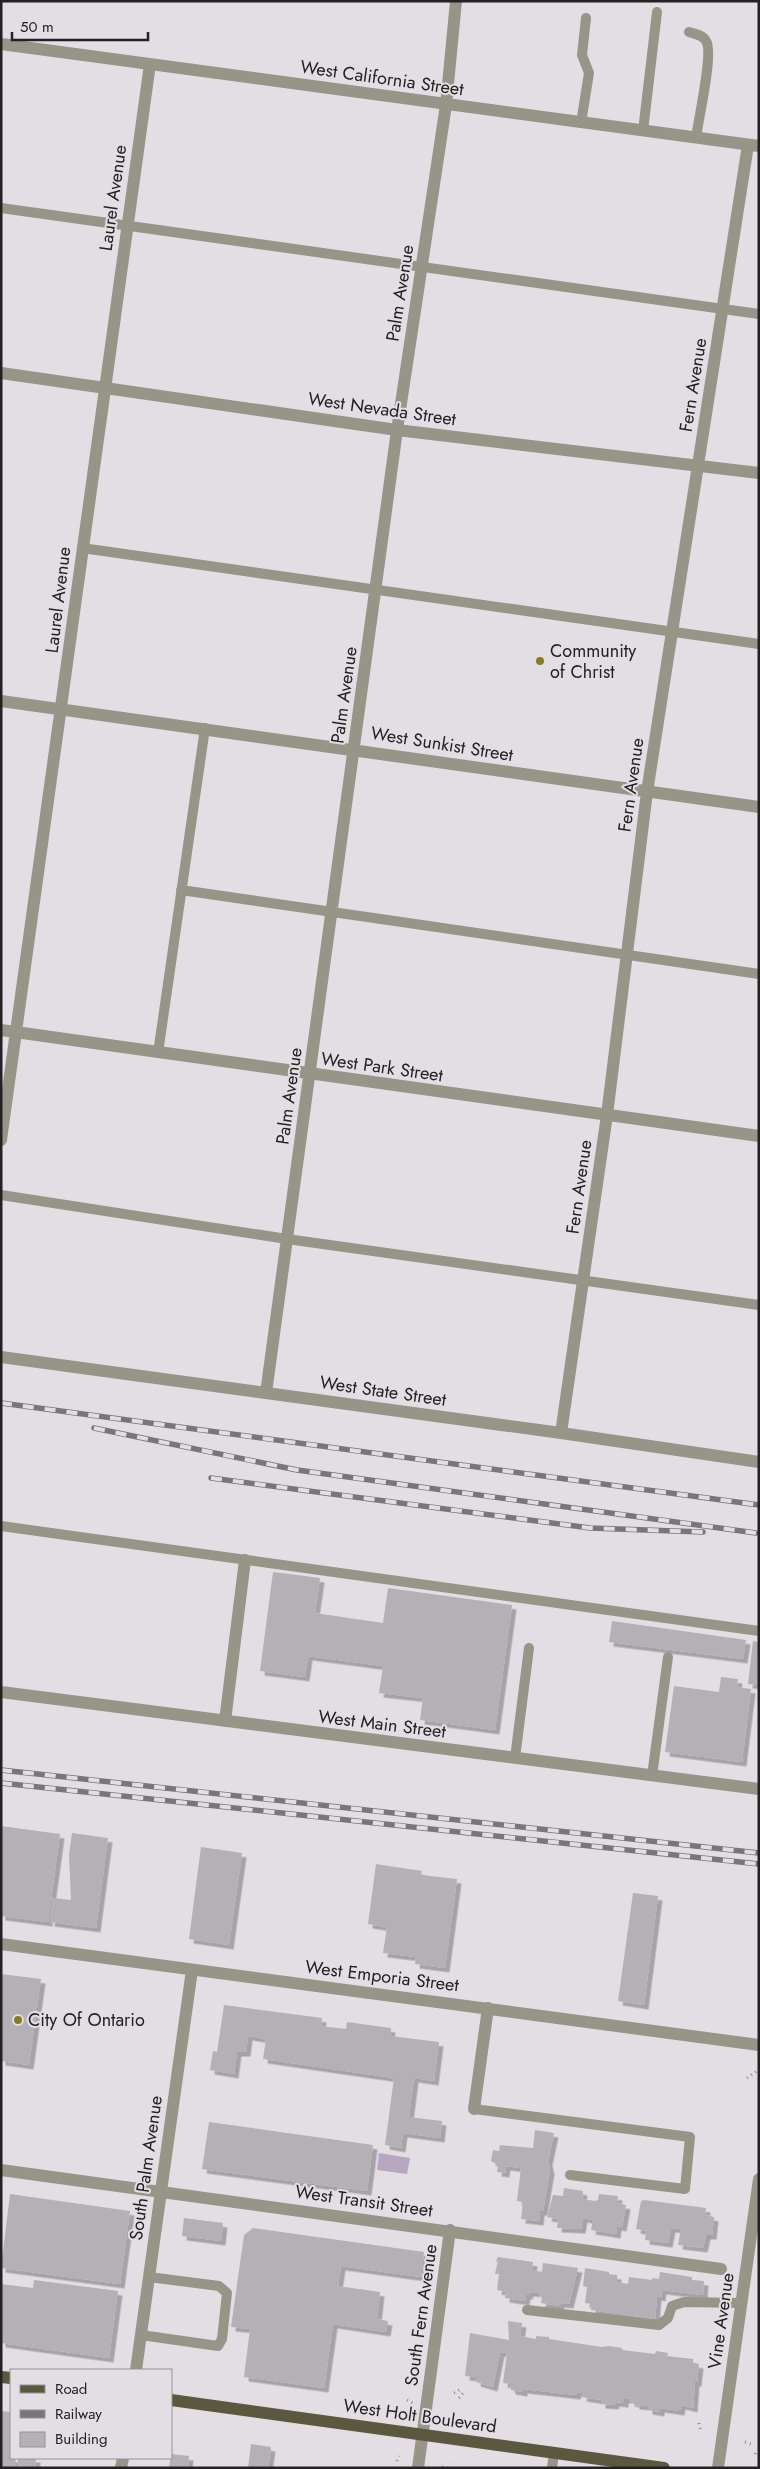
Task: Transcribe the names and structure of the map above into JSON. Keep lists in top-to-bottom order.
{
  "streets": {
    "main road": ["West Holt Boulevard"],
    "street": [
      "West California Street",
      "Laurel Avenue",
      "Palm Avenue",
      "Fern Avenue",
      "West Nevada Street",
      "West Sunkist Street",
      "West Park Street",
      "West State Street",
      "West Main Street",
      "West Emporia Street",
      "South Palm Avenue",
      "West Transit Street",
      "South Fern Avenue",
      "Vine Avenue"
    ]
  },
  "crossings": [
    ["West California Street", "Laurel Avenue"],
    ["West California Street", "Palm Avenue"],
    ["West California Street", "Fern Avenue"],
    ["Laurel Avenue", "West Nevada Street"],
    ["Laurel Avenue", "West Sunkist Street"],
    ["Laurel Avenue", "West Park Street"],
    ["Palm Avenue", "West Nevada Street"],
    ["Palm Avenue", "West Sunkist Street"],
    ["Palm Avenue", "West Park Street"],
    ["Palm Avenue", "West State Street"],
    ["Fern Avenue", "West Nevada Street"],
    ["Fern Avenue", "West Sunkist Street"],
    ["Fern Avenue", "West Park Street"],
    ["Fern Avenue", "West State Street"],
    ["West Emporia Street", "South Palm Avenue"],
    ["South Palm Avenue", "West Transit Street"],
    ["West Transit Street", "South Fern Avenue"],
    ["South Fern Avenue", "West Holt Boulevard"]
  ],
  "places": ["Community of Christ", "City Of Ontario"],
  "legend": ["Road", "Railway", "Building"],
  "scale_bar": "50 m"
}
